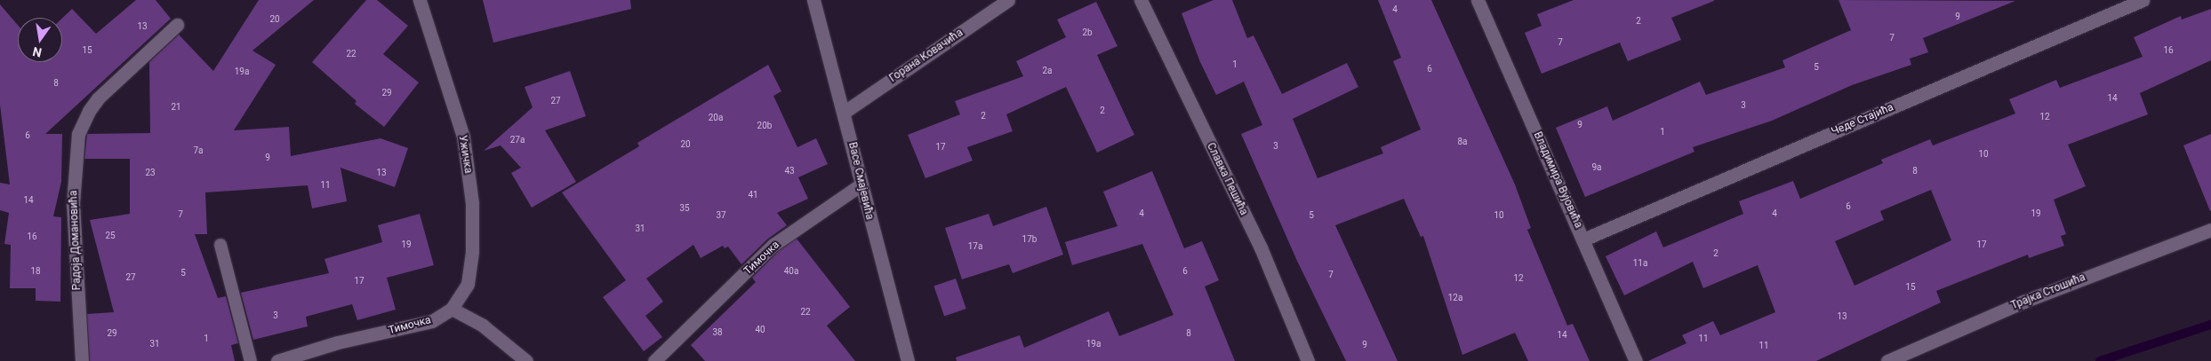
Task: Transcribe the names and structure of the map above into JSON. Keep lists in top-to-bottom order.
{
  "streets": {
    "street": [
      "Горана Ковачића",
      "Чеде Стајића",
      "Ужичка",
      "Славка Пешића",
      "Владимира Вујовића",
      "Васе Смајевића",
      "Радоја Домановића",
      "Тимочка",
      "Трајка Стошића"
    ]
  },
  "crossings": [
    ["Горана Ковачића", "Васе Смајевића"],
    ["Чеде Стајића", "Владимира Вујовића"],
    ["Ужичка", "Тимочка"],
    ["Васе Смајевића", "Тимочка"]
  ],
  "house_numbers": [
    "4",
    "9",
    "20",
    "2",
    "13",
    "2b",
    "7",
    "7",
    "15",
    "16",
    "22",
    "1",
    "5",
    "6",
    "2a",
    "19a",
    "8",
    "29",
    "14",
    "27",
    "3",
    "21",
    "2",
    "2",
    "12",
    "20a",
    "9",
    "20b",
    "1",
    "6",
    "27a",
    "8a",
    "20",
    "3",
    "17",
    "7a",
    "10",
    "9",
    "9a",
    "43",
    "8",
    "23",
    "13",
    "11",
    "41",
    "14",
    "6",
    "35",
    "4",
    "4",
    "19",
    "7",
    "37",
    "5",
    "10",
    "31",
    "25",
    "16",
    "17b",
    "19",
    "17",
    "17a",
    "2",
    "11a",
    "18",
    "40a",
    "6",
    "5",
    "7",
    "27",
    "12",
    "17",
    "15",
    "12a",
    "22",
    "3",
    "13",
    "40",
    "38",
    "29",
    "8",
    "14",
    "1",
    "11",
    "31",
    "19a",
    "9",
    "11"
  ],
  "north": "bottom"
}
